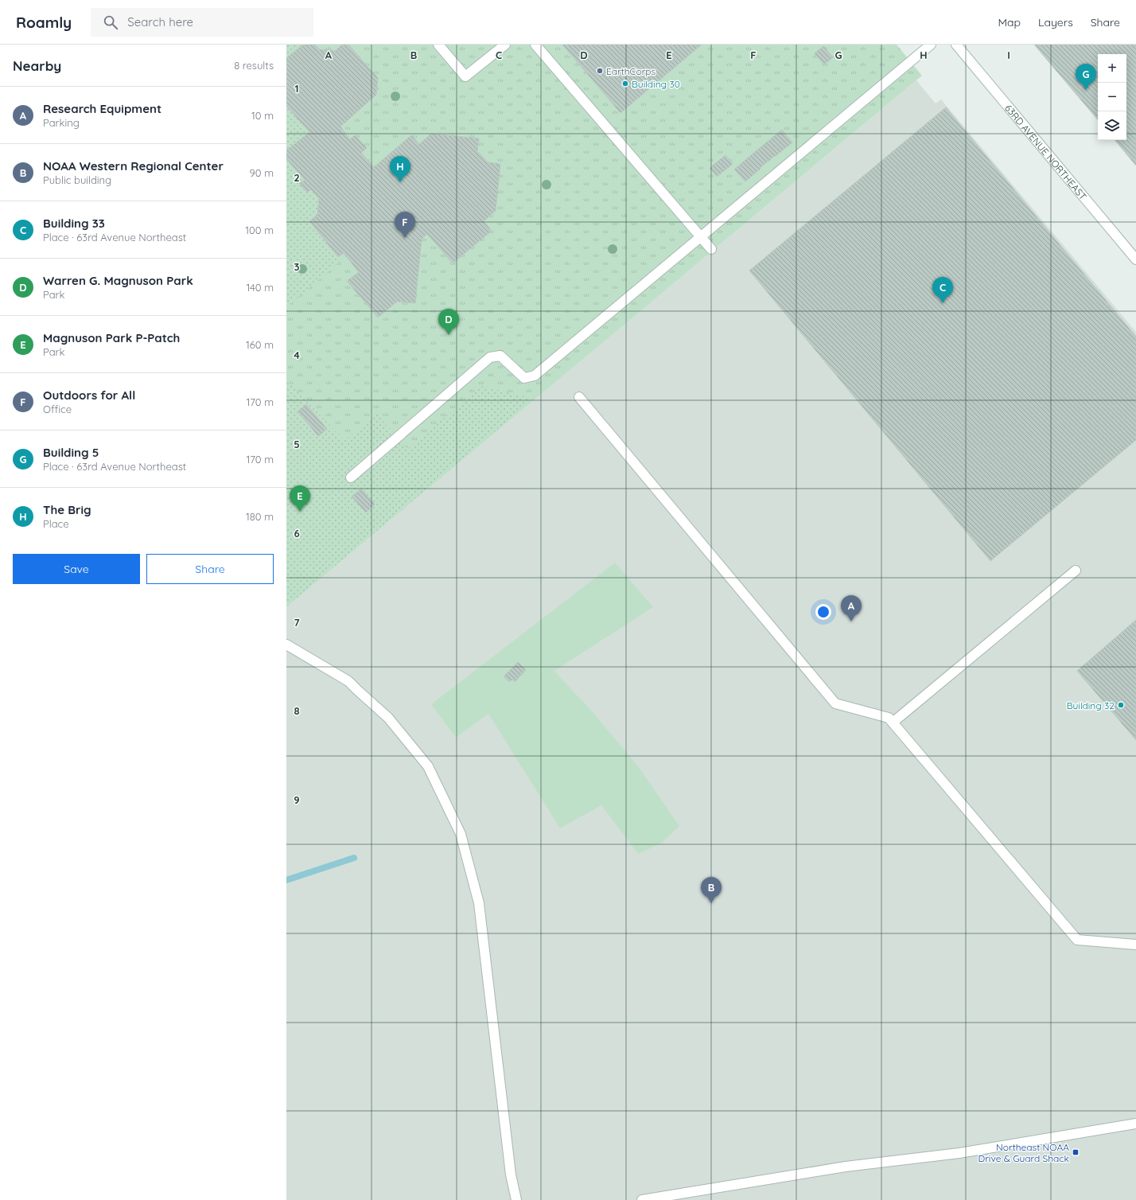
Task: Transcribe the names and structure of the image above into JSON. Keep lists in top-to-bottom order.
{
  "streets": {
    "street": ["63RD AVENUE NORTHEAST"]
  },
  "places": {
    "other": ["EarthCorps", "Building 30", "Building 32"],
    "transit": ["Northeast NOAA Drive & Guard Shack"]
  },
  "page": {
    "header": "Roamly",
    "search": "Search here",
    "nav": ["Map", "Layers", "Share"],
    "heading": ["Nearby", "8 results"],
    "map_buttons": ["+", "−"],
    "pins": [
      "G",
      "H",
      "F",
      "C",
      "D",
      "E",
      "A",
      "B"
    ],
    "list": [
      {
        "mark": "A",
        "name": "Research Equipment",
        "note": "Parking",
        "value": "10 m"
      },
      {
        "mark": "B",
        "name": "NOAA Western Regional Center",
        "note": "Public building",
        "value": "90 m"
      },
      {
        "mark": "C",
        "name": "Building 33",
        "note": "Place · 63rd Avenue Northeast",
        "value": "100 m"
      },
      {
        "mark": "D",
        "name": "Warren G. Magnuson Park",
        "note": "Park",
        "value": "140 m"
      },
      {
        "mark": "E",
        "name": "Magnuson Park P-Patch",
        "note": "Park",
        "value": "160 m"
      },
      {
        "mark": "F",
        "name": "Outdoors for All",
        "note": "Office",
        "value": "170 m"
      },
      {
        "mark": "G",
        "name": "Building 5",
        "note": "Place · 63rd Avenue Northeast",
        "value": "170 m"
      },
      {
        "mark": "H",
        "name": "The Brig",
        "note": "Place",
        "value": "180 m"
      }
    ],
    "buttons": ["Save", "Share"]
  },
  "grid": {
    "columns": [
      "A",
      "B",
      "C",
      "D",
      "E",
      "F",
      "G",
      "H",
      "I"
    ],
    "rows": [
      "1",
      "2",
      "3",
      "4",
      "5",
      "6",
      "7",
      "8",
      "9"
    ]
  }
}
